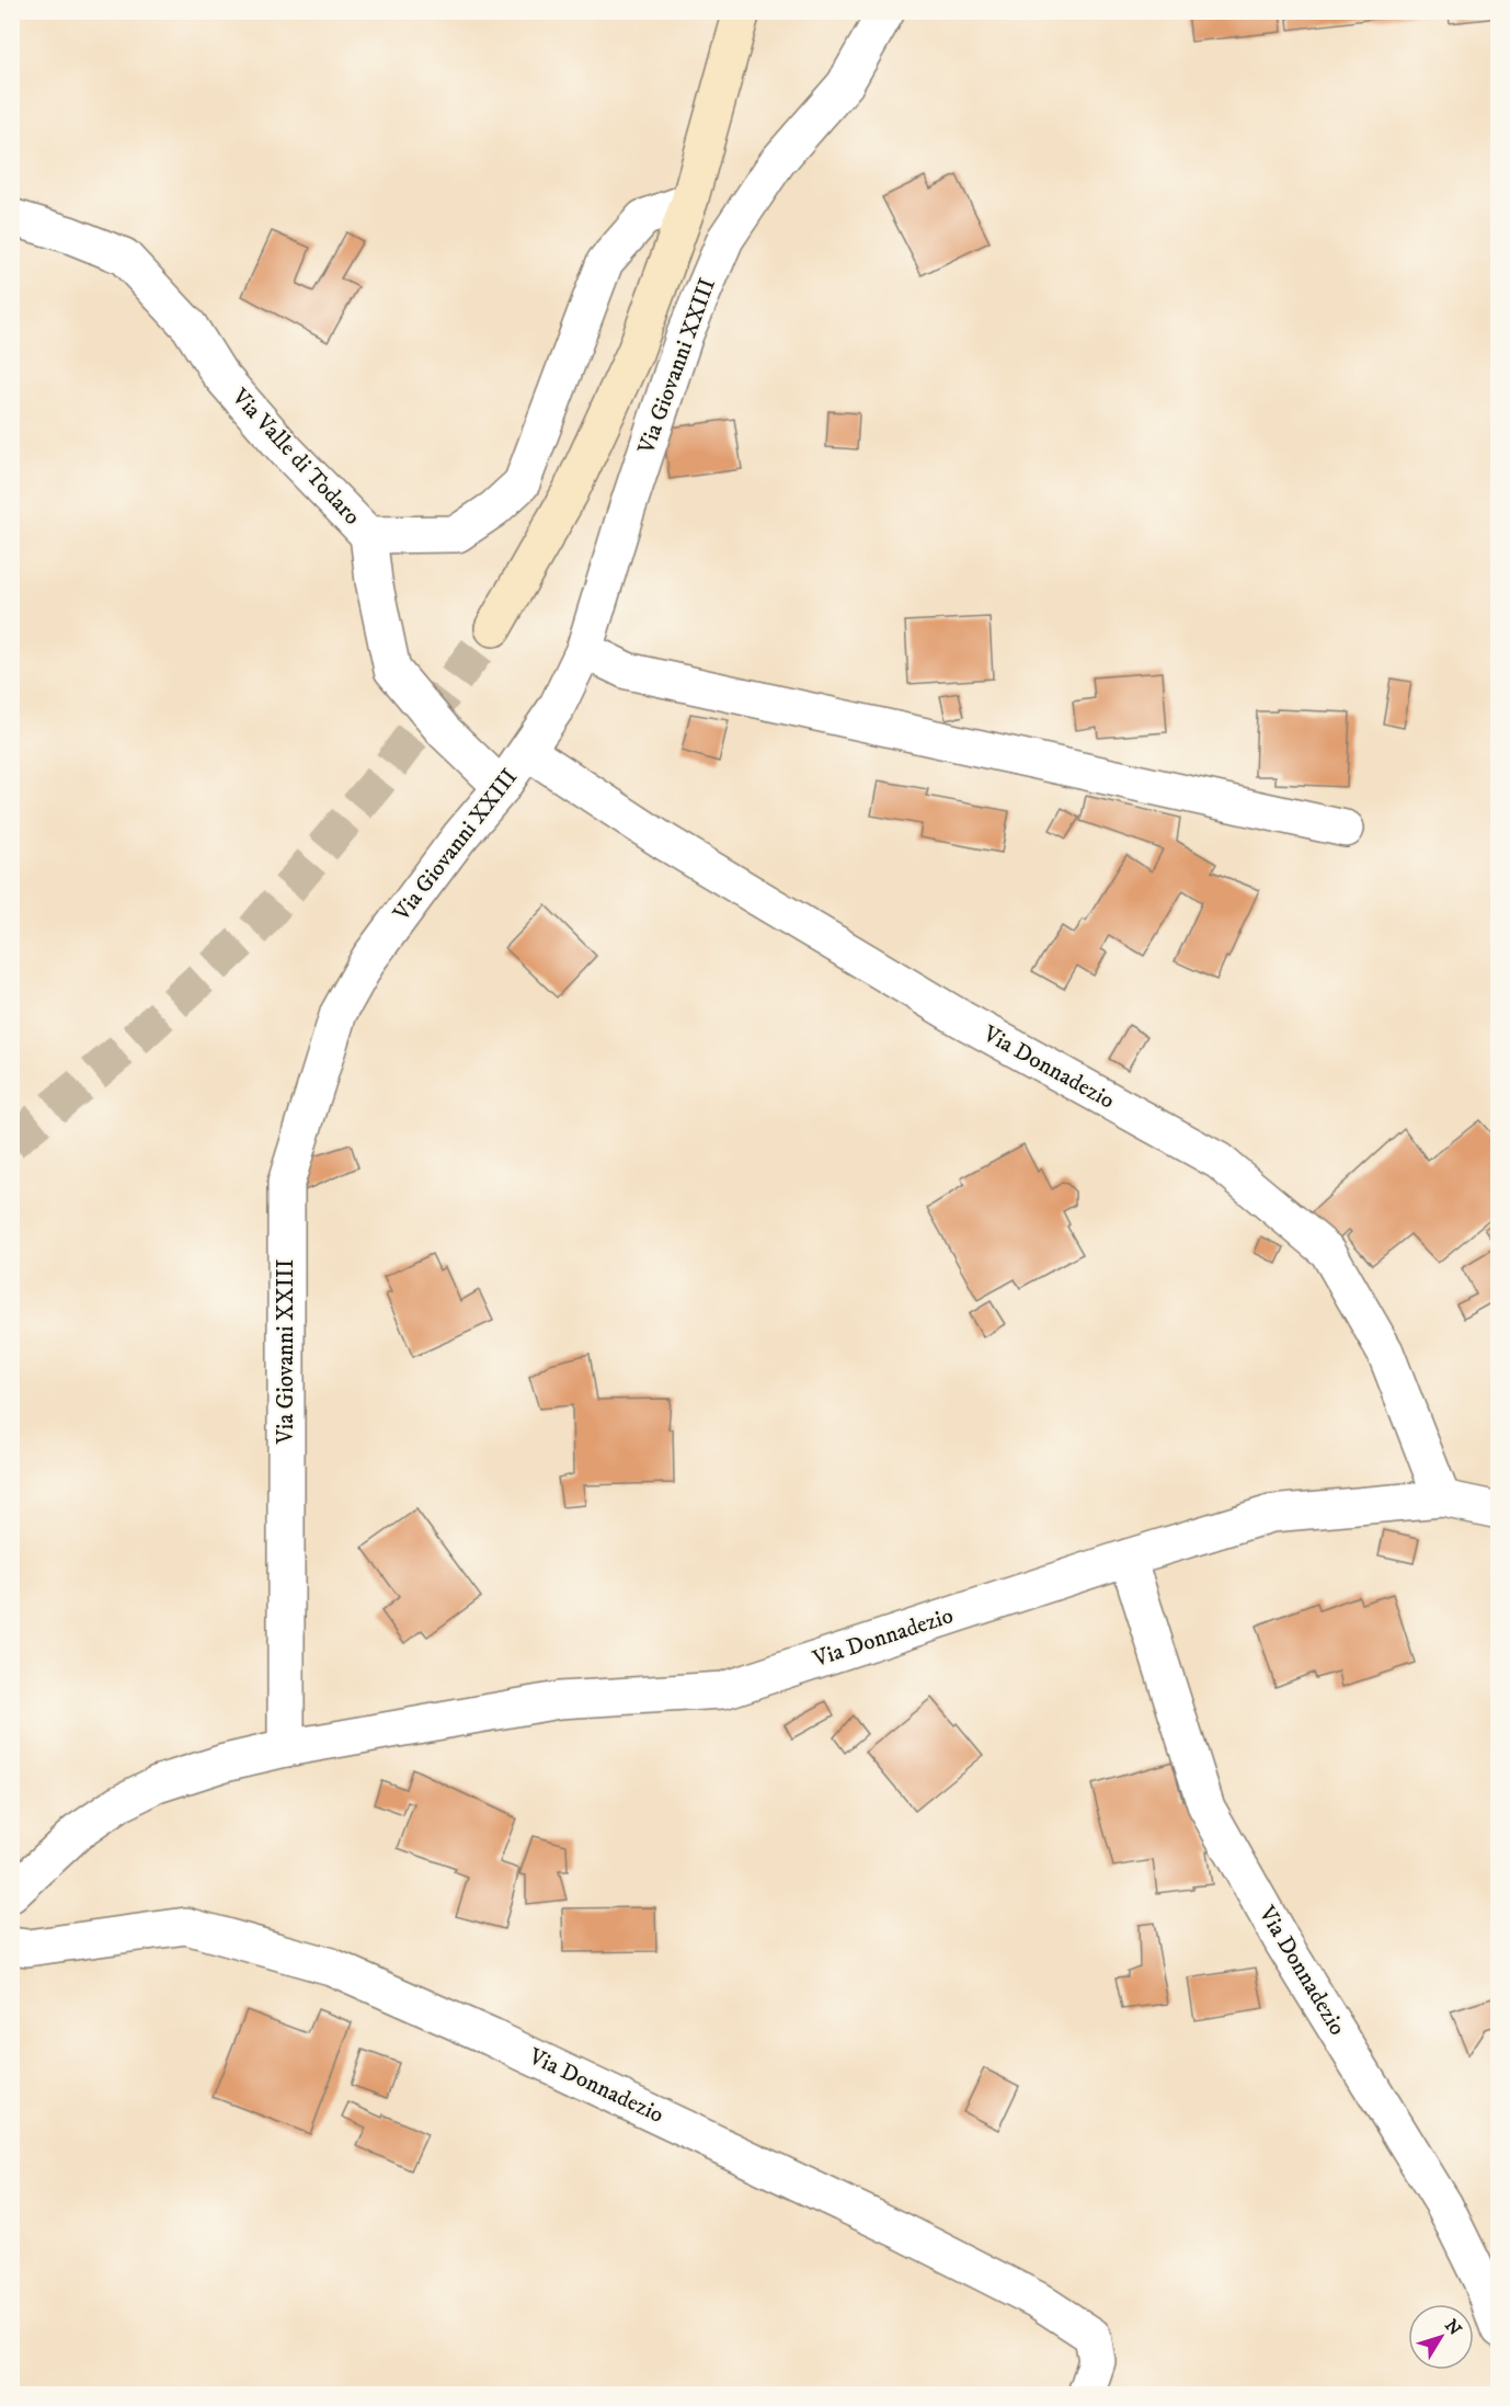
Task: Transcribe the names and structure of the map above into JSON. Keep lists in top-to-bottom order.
{
  "streets": {
    "main road": ["Via Giovanni XXIII"],
    "street": ["Via Valle di Todaro", "Via Donnadezio"]
  },
  "crossings": [
    ["Via Giovanni XXIII", "Via Valle di Todaro"],
    ["Via Giovanni XXIII", "Via Donnadezio"]
  ],
  "north": "top right"
}
